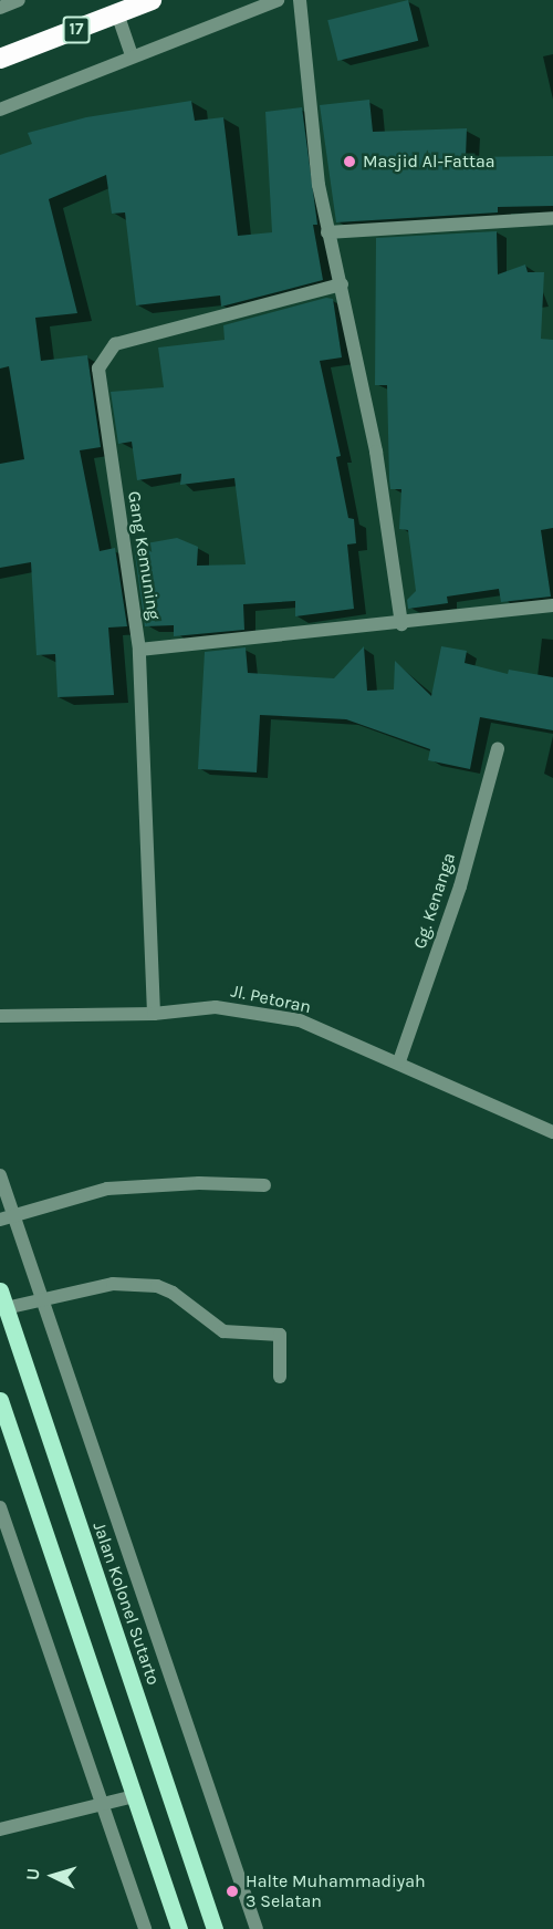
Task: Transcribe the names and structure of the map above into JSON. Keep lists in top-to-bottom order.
{
  "streets": {
    "highway": ["17"],
    "main road": ["Jalan Kolonel Sutarto"],
    "street": ["Gang Kemuning", "Gg. Kenanga", "Jl. Petoran"]
  },
  "crossings": [
    ["Gang Kemuning", "Jl. Petoran"],
    ["Gg. Kenanga", "Jl. Petoran"]
  ],
  "places": ["Masjid Al-Fattaa", "Halte Muhammadiyah 3 Selatan"],
  "north": "left"
}
